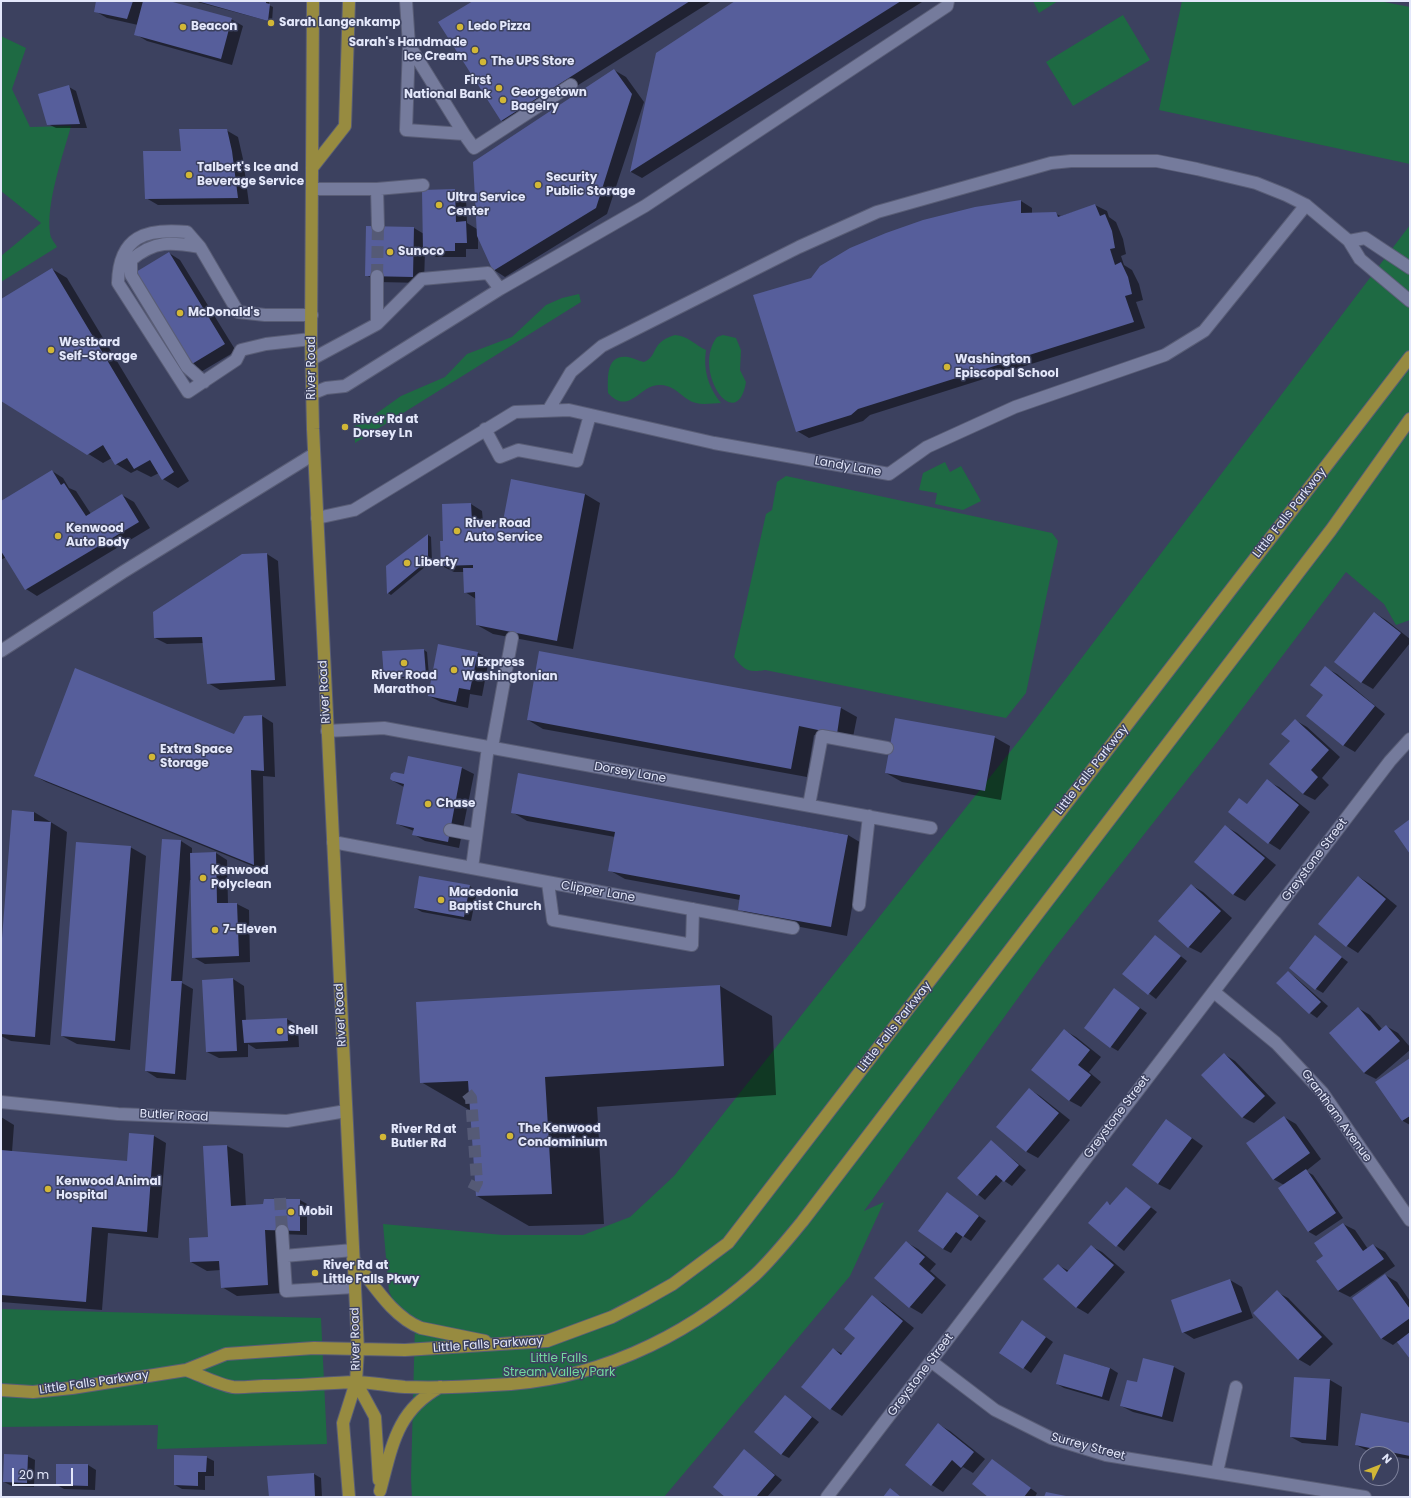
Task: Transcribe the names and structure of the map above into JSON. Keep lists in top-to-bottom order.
{
  "streets": {
    "main road": ["River Road", "Little Falls Parkway"],
    "street": [
      "Landy Lane",
      "Dorsey Lane",
      "Greystone Street",
      "Clipper Lane",
      "Butler Road",
      "Grantham Avenue",
      "Surrey Street"
    ]
  },
  "crossings": [
    ["River Road", "Landy Lane"],
    ["River Road", "Little Falls Parkway"],
    ["River Road", "Dorsey Lane"],
    ["River Road", "Clipper Lane"],
    ["River Road", "Butler Road"],
    ["Greystone Street", "Grantham Avenue"],
    ["Greystone Street", "Surrey Street"]
  ],
  "parks": ["Little Falls Stream Valley Park"],
  "places": [
    "Sarah Langenkamp",
    "Beacon",
    "Ledo Pizza",
    "Sarah's Handmade Ice Cream",
    "The UPS Store",
    "First National Bank",
    "Georgetown Bagelry",
    "Talbert's Ice and Beverage Service",
    "Security Public Storage",
    "Ultra Service Center",
    "Sunoco",
    "McDonald's",
    "Westbard Self-Storage",
    "Washington Episcopal School",
    "River Rd at Dorsey Ln",
    "River Road Auto Service",
    "Kenwood Auto Body",
    "Liberty",
    "River Road Marathon",
    "W Express Washingtonian",
    "Extra Space Storage",
    "Chase",
    "Kenwood Polyclean",
    "Macedonia Baptist Church",
    "7-Eleven",
    "Shell",
    "The Kenwood Condominium",
    "River Rd at Butler Rd",
    "Kenwood Animal Hospital",
    "Mobil",
    "River Rd at Little Falls Pkwy"
  ],
  "scale_bar": "20 m",
  "north": "top right"
}
